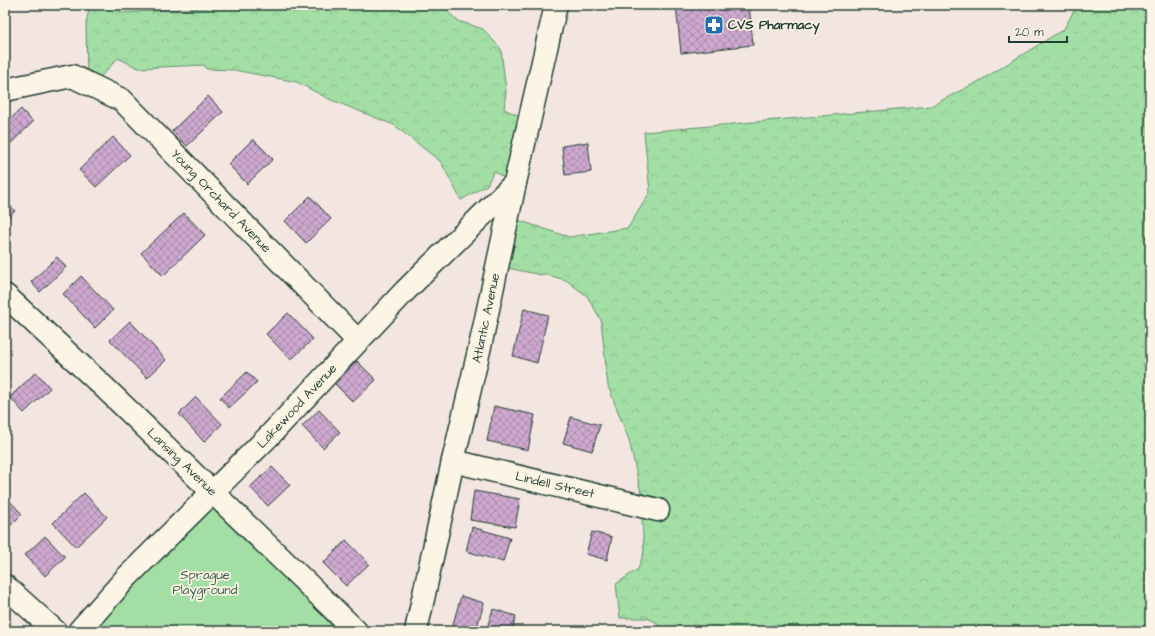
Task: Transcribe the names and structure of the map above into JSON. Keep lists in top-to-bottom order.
{
  "streets": {
    "street": [
      "Young Orchard Avenue",
      "Atlantic Avenue",
      "Lakewood Avenue",
      "Lansing Avenue",
      "Lindell Street"
    ]
  },
  "crossings": [
    ["Young Orchard Avenue", "Lakewood Avenue"],
    ["Atlantic Avenue", "Lakewood Avenue"],
    ["Atlantic Avenue", "Lindell Street"],
    ["Lakewood Avenue", "Lansing Avenue"]
  ],
  "parks": ["Sprague Playground"],
  "places": {
    "pharmacy": ["CVS Pharmacy"]
  },
  "scale_bar": "20 m"
}
